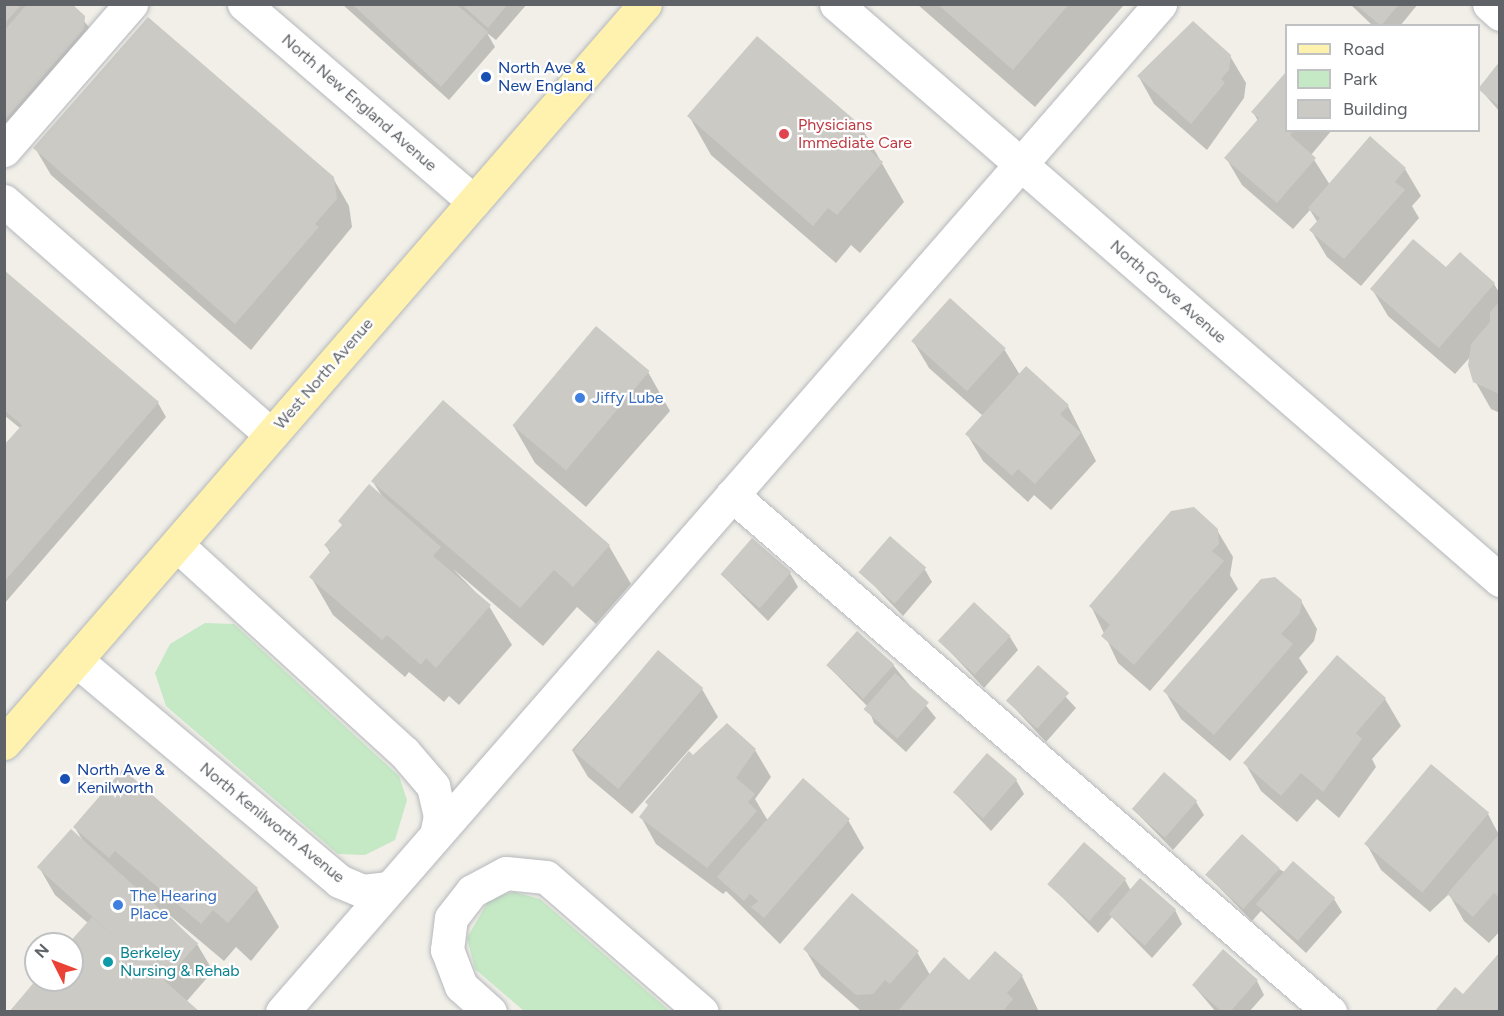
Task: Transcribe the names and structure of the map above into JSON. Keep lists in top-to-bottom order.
{
  "streets": {
    "main road": ["West North Avenue"],
    "street": ["North New England Avenue", "North Grove Avenue", "North Kenilworth Avenue"]
  },
  "crossings": [
    ["North New England Avenue", "West North Avenue"],
    ["West North Avenue", "North Kenilworth Avenue"]
  ],
  "places": [
    "North Ave & New England",
    "Physicians Immediate Care",
    "Jiffy Lube",
    "North Ave & Kenilworth",
    "The Hearing Place",
    "Berkeley Nursing & Rehab"
  ],
  "legend": ["Road", "Park", "Building"],
  "north": "top left"
}
